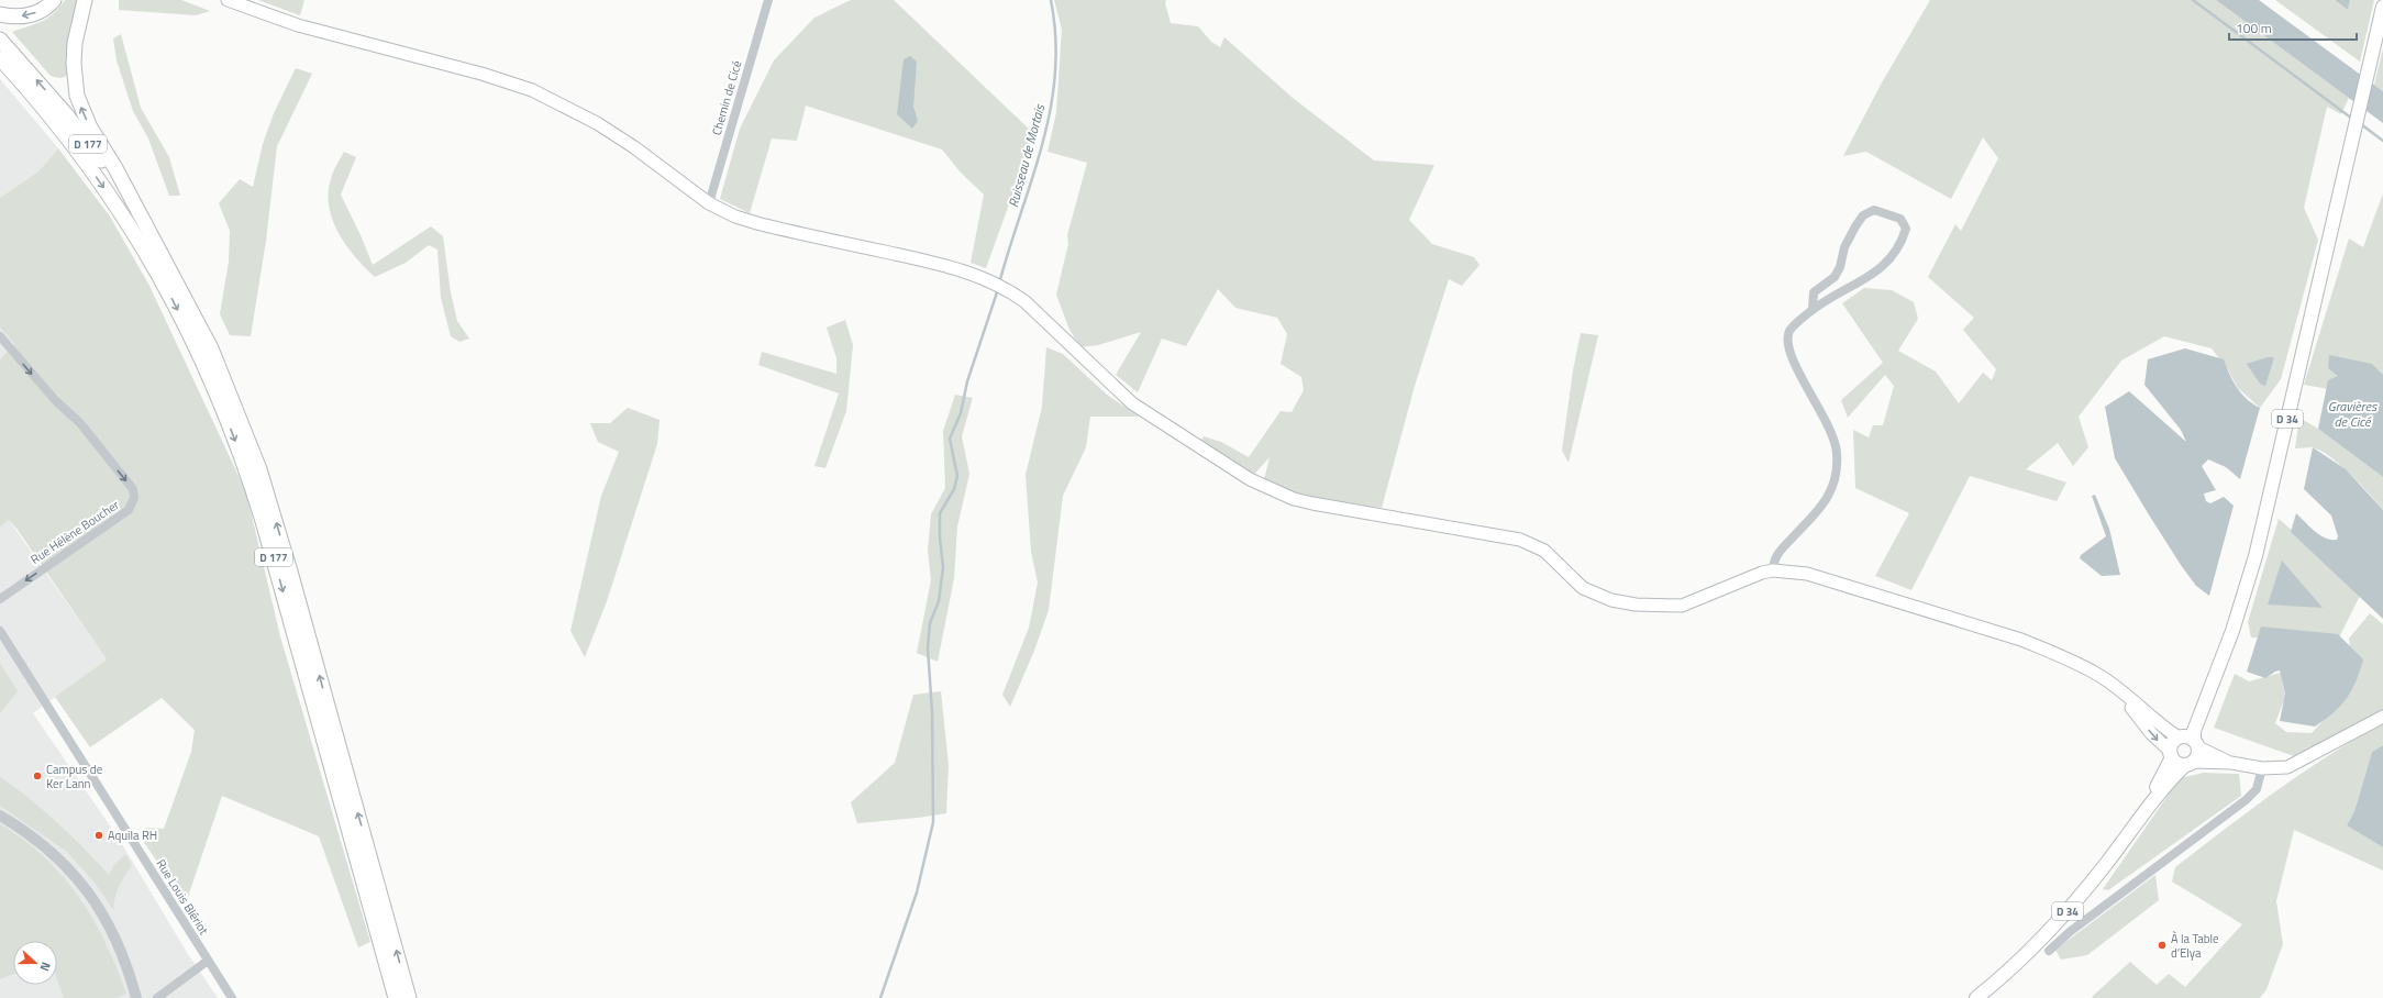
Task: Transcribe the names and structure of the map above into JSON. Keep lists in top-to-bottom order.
{
  "streets": {
    "highway": ["D 177"],
    "main road": ["D 34"],
    "street": ["Chemin de Cicé", "Rue Hélène Boucher", "Rue Louis Blériot"]
  },
  "water": ["Ruisseau de Mortais", "Gravières de Cicé"],
  "places": ["Campus de Ker Lann", "Aquila RH", "À la Table d’Elya"],
  "scale_bar": "100 m",
  "north": "right"
}
